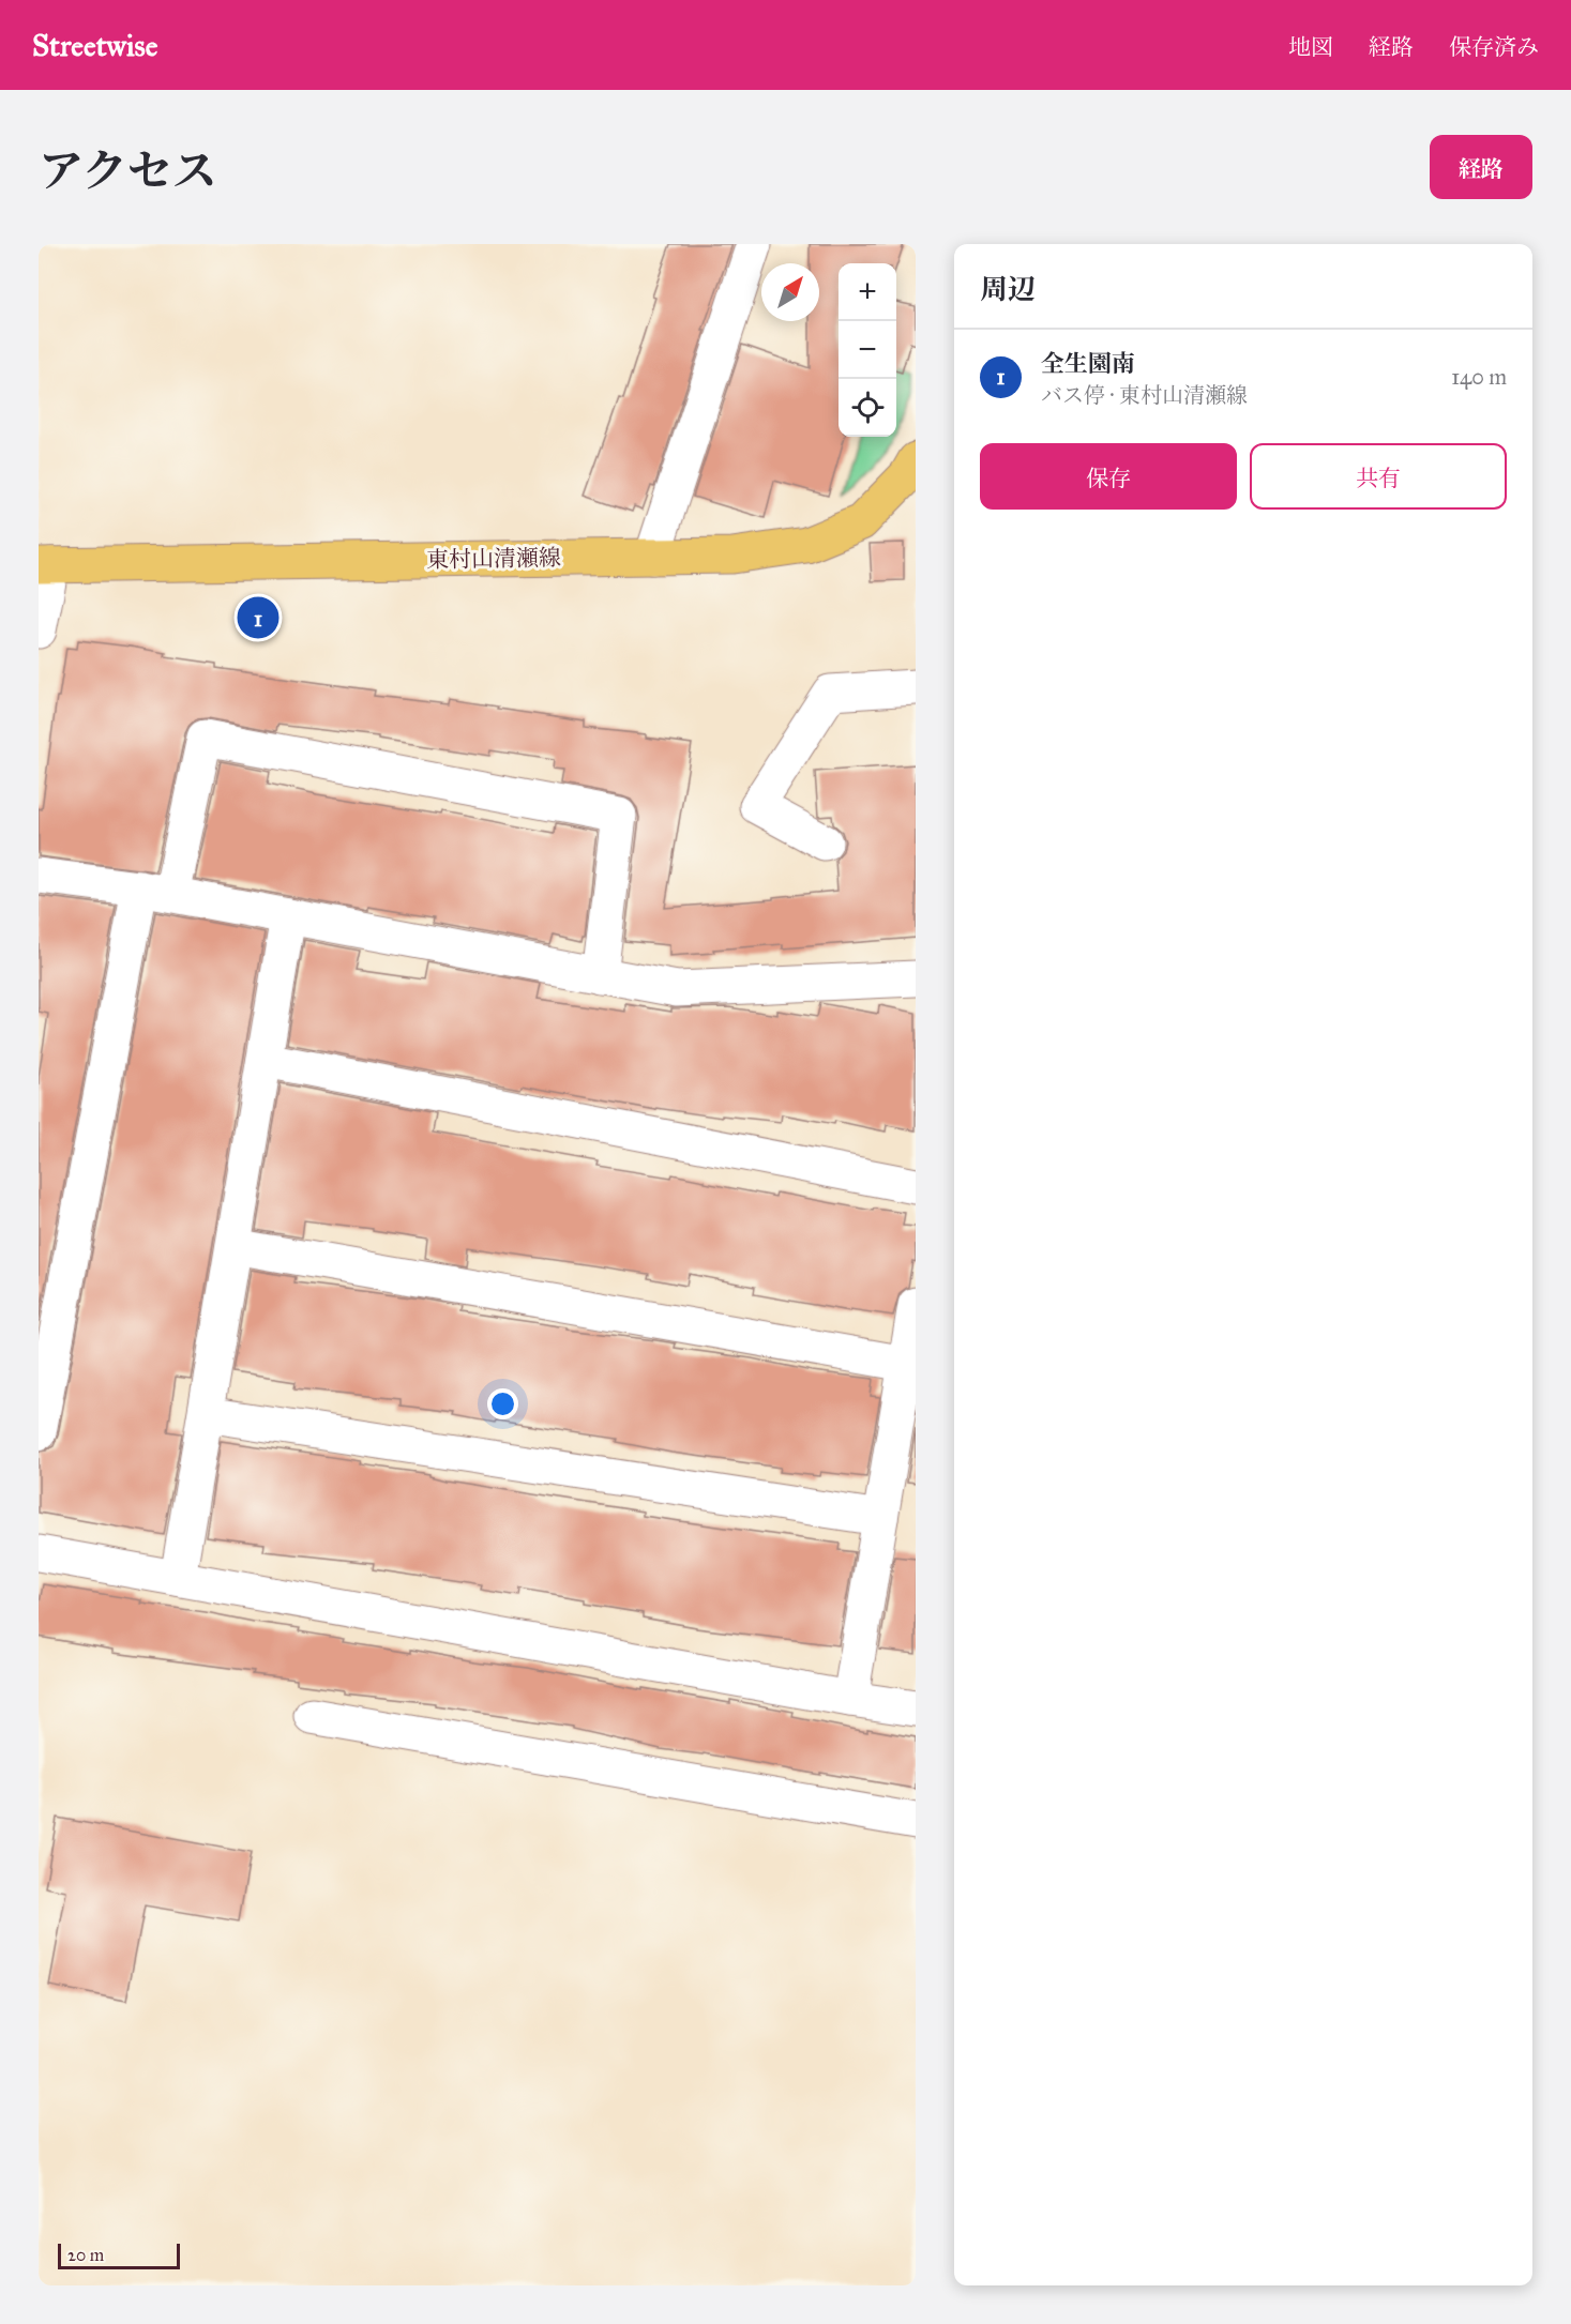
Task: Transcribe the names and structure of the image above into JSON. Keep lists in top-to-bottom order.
{
  "streets": {
    "main road": ["東村山清瀬線"]
  },
  "scale_bar": "20 m",
  "north": "top right",
  "page": {
    "header": "Streetwise",
    "nav": ["地図", "経路", "保存済み"],
    "title": "アクセス",
    "buttons": [
      "経路",
      ["保存", "共有"]
    ],
    "heading": "周辺",
    "map_buttons": ["+", "−"],
    "list": [
      {
        "mark": "1",
        "name": "全生園南",
        "note": "バス停 · 東村山清瀬線",
        "value": "140 m"
      }
    ],
    "pins": "1",
    "scale": "20 m"
  }
}
